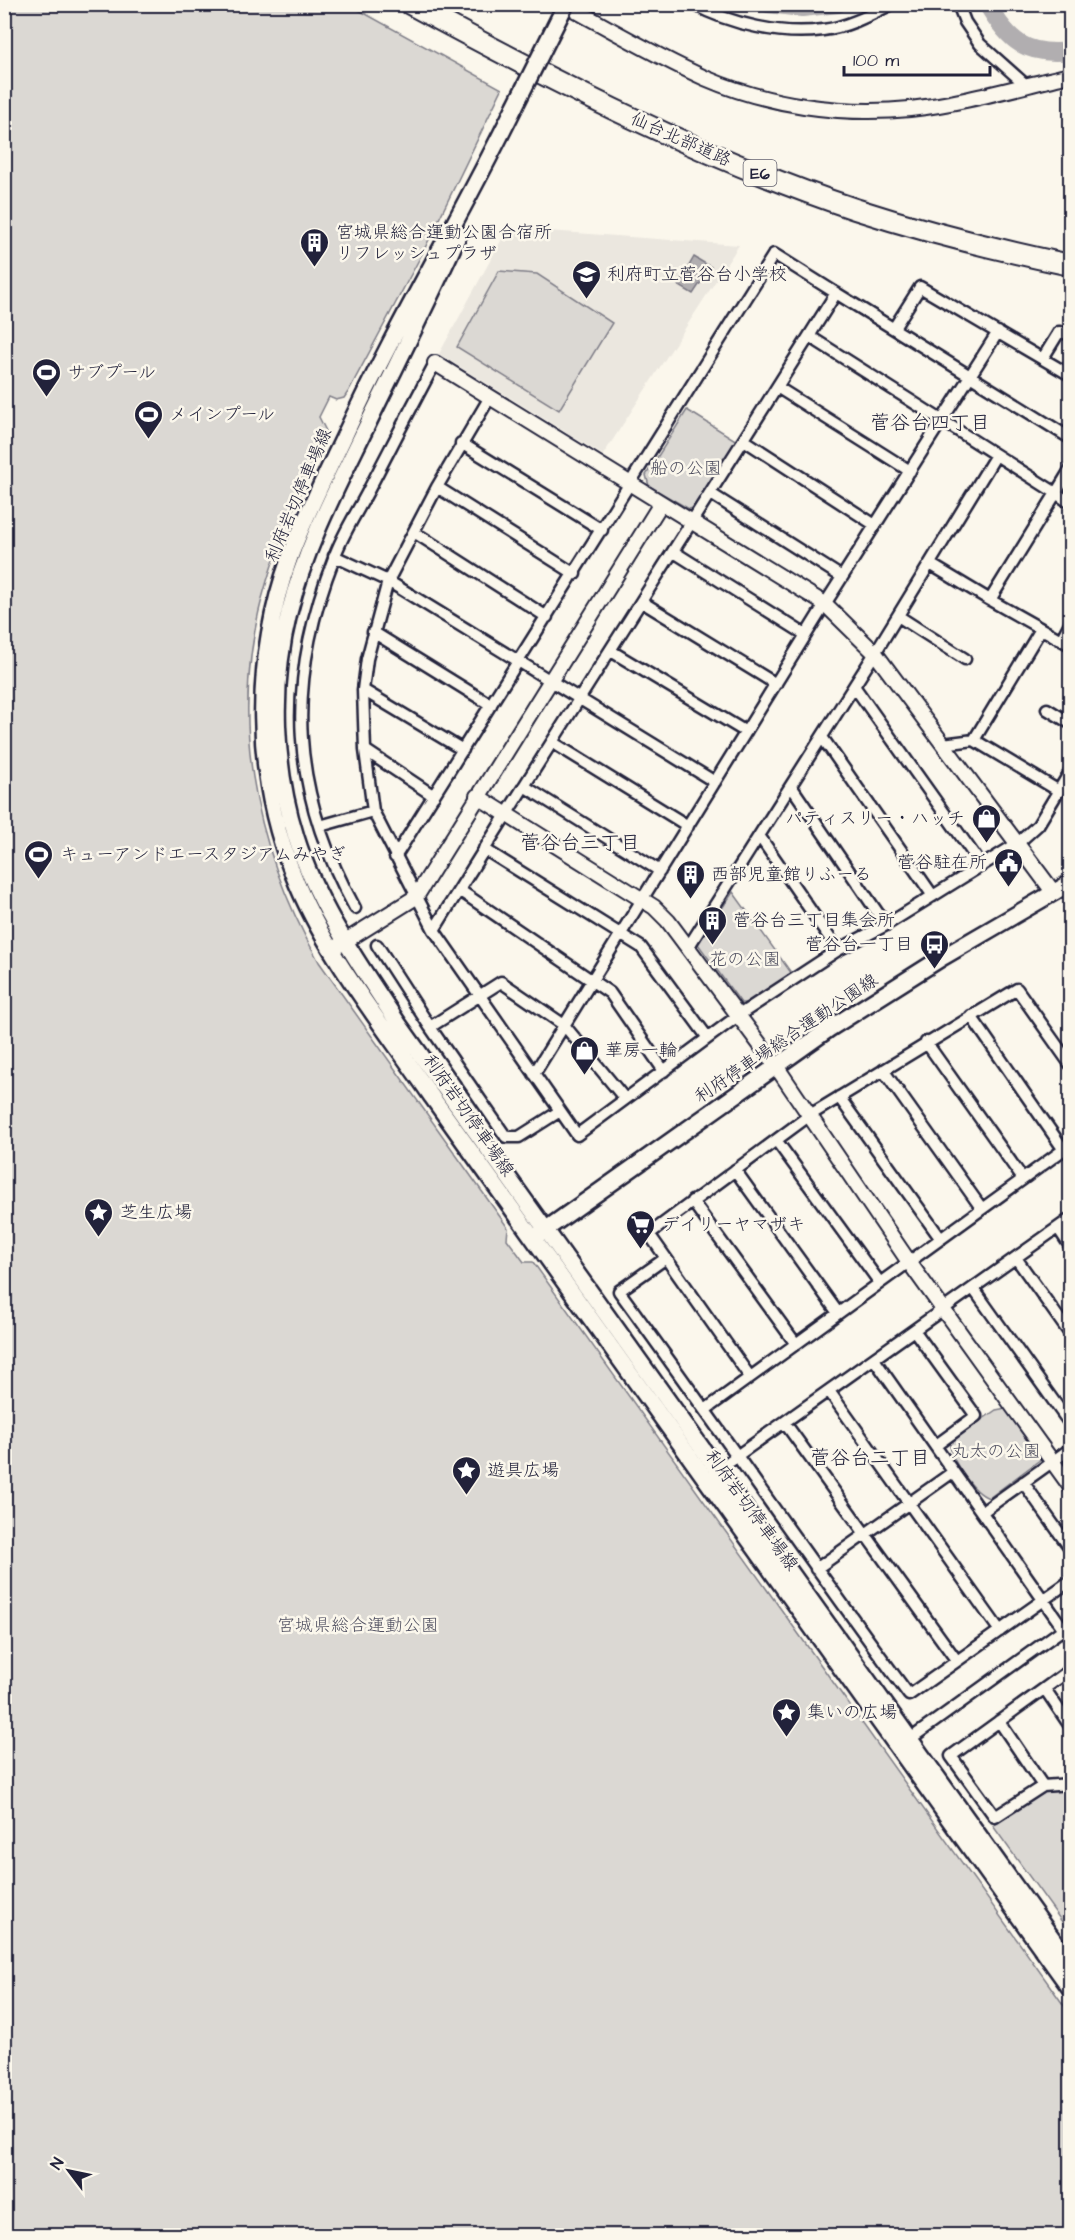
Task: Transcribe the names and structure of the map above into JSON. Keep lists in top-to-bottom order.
{
  "streets": {
    "highway": ["仙台北部道路", "E6"],
    "main road": ["利府岩切停車場線", "利府停車場総合運動公園線"]
  },
  "crossings": [
    ["利府岩切停車場線", "利府停車場総合運動公園線"]
  ],
  "districts": ["菅谷台四丁目", "菅谷台三丁目", "菅谷台二丁目"],
  "parks": [
    "船の公園",
    "花の公園",
    "丸太の公園",
    "宮城県総合運動公園"
  ],
  "places": {
    "building": ["宮城県総合運動公園合宿所 リフレッシュプラザ", "西部児童館りふーる", "菅谷台三丁目集会所"],
    "school or university": ["利府町立菅谷台小学校"],
    "sports": ["サブプール", "メインプール", "キューアンドエースタジアムみやぎ"],
    "shop": ["パティスリー・ハッチ", "華房一輪"],
    "public building": ["菅谷駐在所"],
    "bus stop": ["菅谷台一丁目"],
    "place": ["芝生広場", "遊具広場", "集いの広場"],
    "supermarket": ["デイリーヤマザキ"]
  },
  "scale_bar": "100 m",
  "north": "top left"
}
